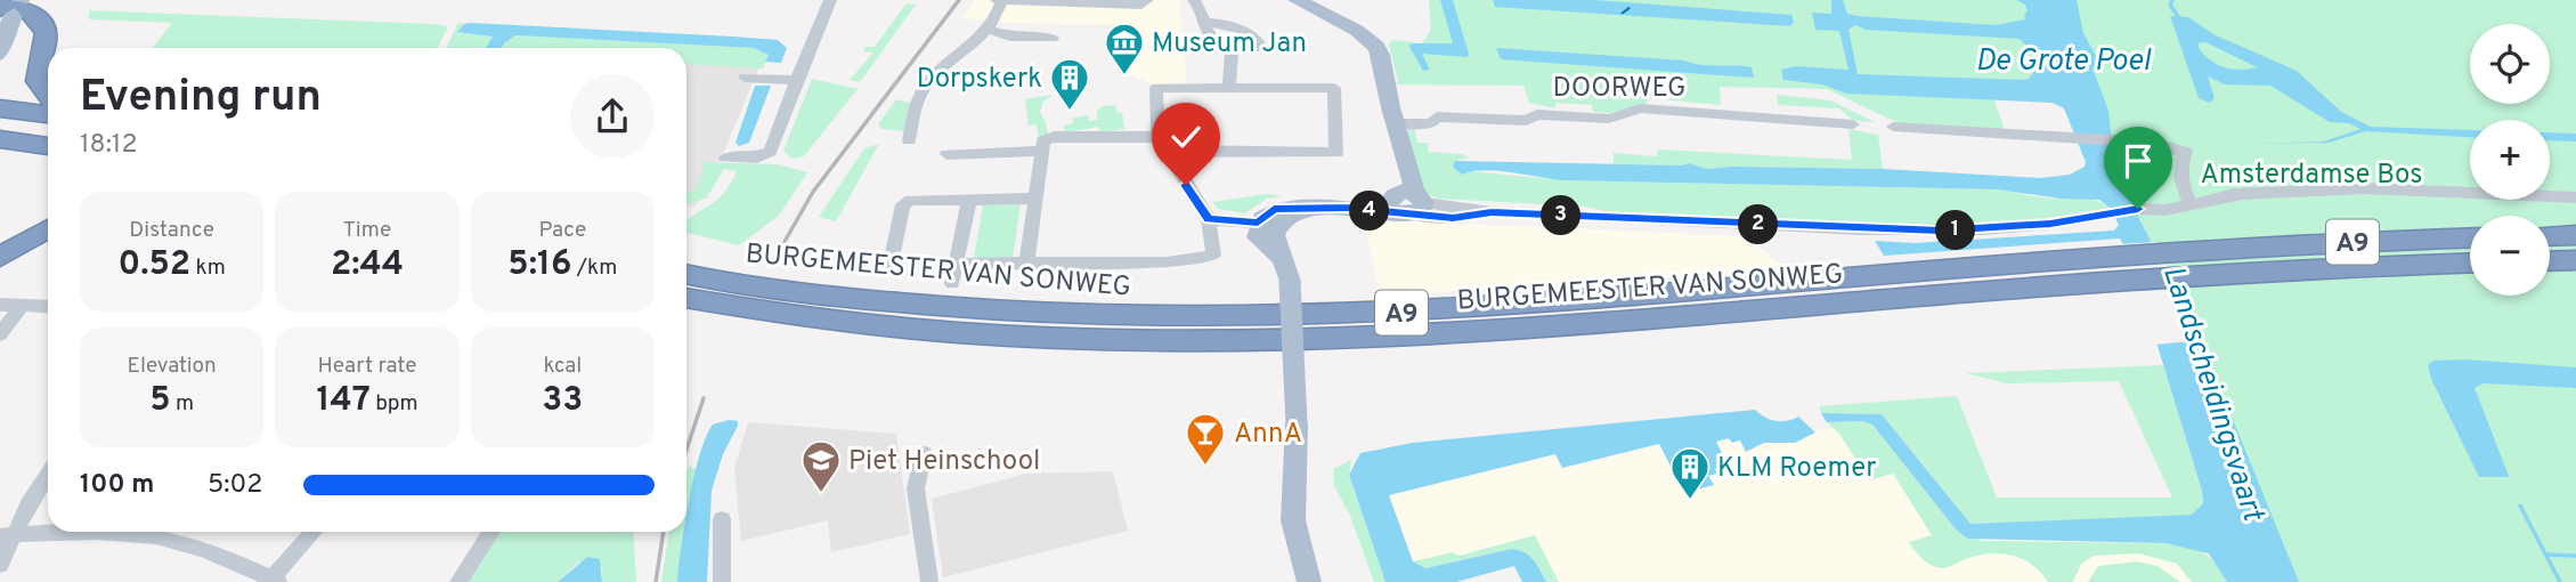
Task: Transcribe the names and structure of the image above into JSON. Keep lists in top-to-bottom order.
{
  "streets": {
    "highway": ["A9", "BURGEMEESTER VAN SONWEG"],
    "street": ["DOORWEG"]
  },
  "water": ["De Grote Poel", "Landscheidingsvaart"],
  "parks": ["Amsterdamse Bos"],
  "places": {
    "museum": ["Museum Jan"],
    "building": ["Dorpskerk", "KLM Roemer"],
    "bar": ["AnnA"],
    "school or university": ["Piet Heinschool"]
  },
  "page": {
    "map_buttons": ["+", "−"],
    "heading": ["Evening run", "18:12"],
    "stats": [
      ["Distance", "0.52 km"],
      ["Time", "2:44"],
      ["Pace", "5:16 /km"],
      ["Elevation", "5 m"],
      ["Heart rate", "147 bpm"],
      ["kcal", "33"]
    ],
    "pins": [
      "4",
      "3",
      "2",
      "1"
    ],
    "list": [
      {
        "name": "100 m",
        "note": "5:02"
      }
    ]
  }
}
